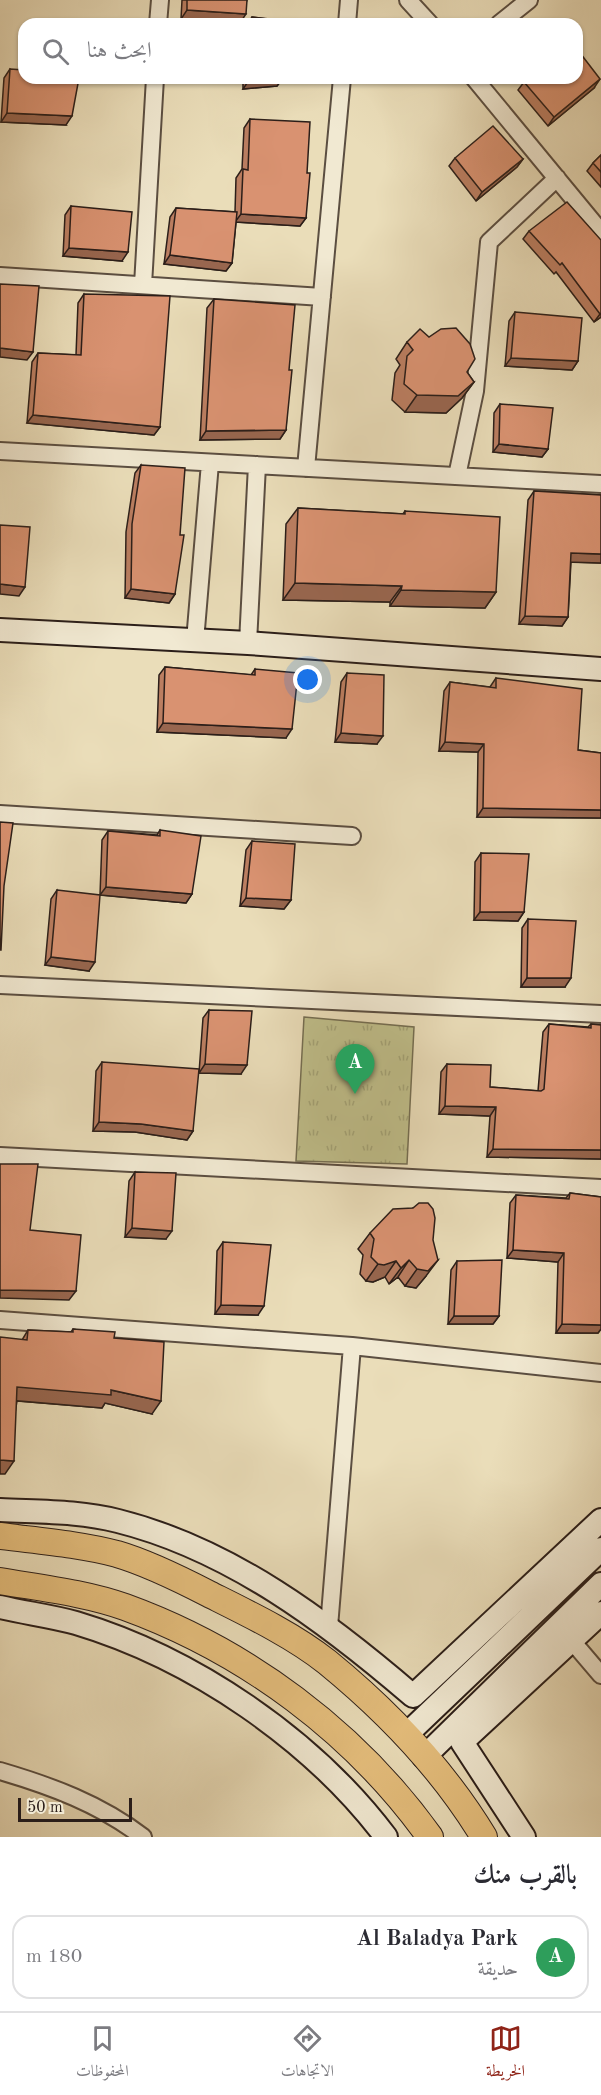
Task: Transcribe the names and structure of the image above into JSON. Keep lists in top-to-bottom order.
{
  "scale_bar": "50 m",
  "page": {
    "search": "ابحث هنا",
    "pins": "A",
    "scale": "50 m",
    "heading": "بالقرب منك",
    "list": [
      {
        "mark": "A",
        "name": "Al Baladya Park",
        "note": "حديقة",
        "value": "180 m"
      }
    ],
    "nav": ["الخريطة", "الاتجاهات", "المحفوظات"]
  }
}
